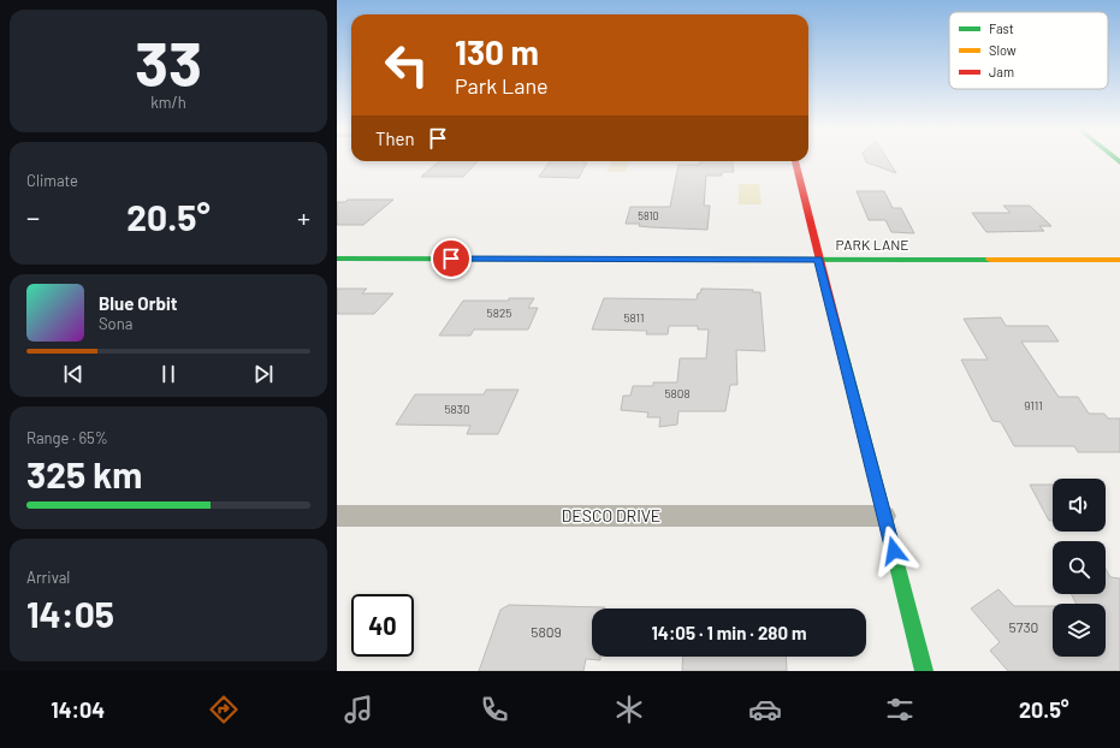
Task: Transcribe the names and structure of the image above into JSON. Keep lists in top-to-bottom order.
{
  "streets": {
    "main road": ["PARK LANE"],
    "street": ["DESCO DRIVE"]
  },
  "house_numbers": [
    "5810",
    "5825",
    "5811",
    "5808",
    "9111",
    "5830",
    "5730",
    "5809"
  ],
  "legend": ["Fast", "Slow", "Jam"],
  "page": {
    "tile": [
      ["33", "km/h"],
      "Climate",
      ["Range · 65%", "325 km"],
      ["Arrival", "14:05"]
    ],
    "turn": ["130 m", "Park Lane"],
    "then": "Then",
    "heat": ["−", "20.5°", "+"],
    "song": ["Blue Orbit", "Sona"],
    "limit": "40",
    "trip": "14:05 · 1 min · 280 m",
    "tabs": ["14:04", "20.5°"]
  }
}
